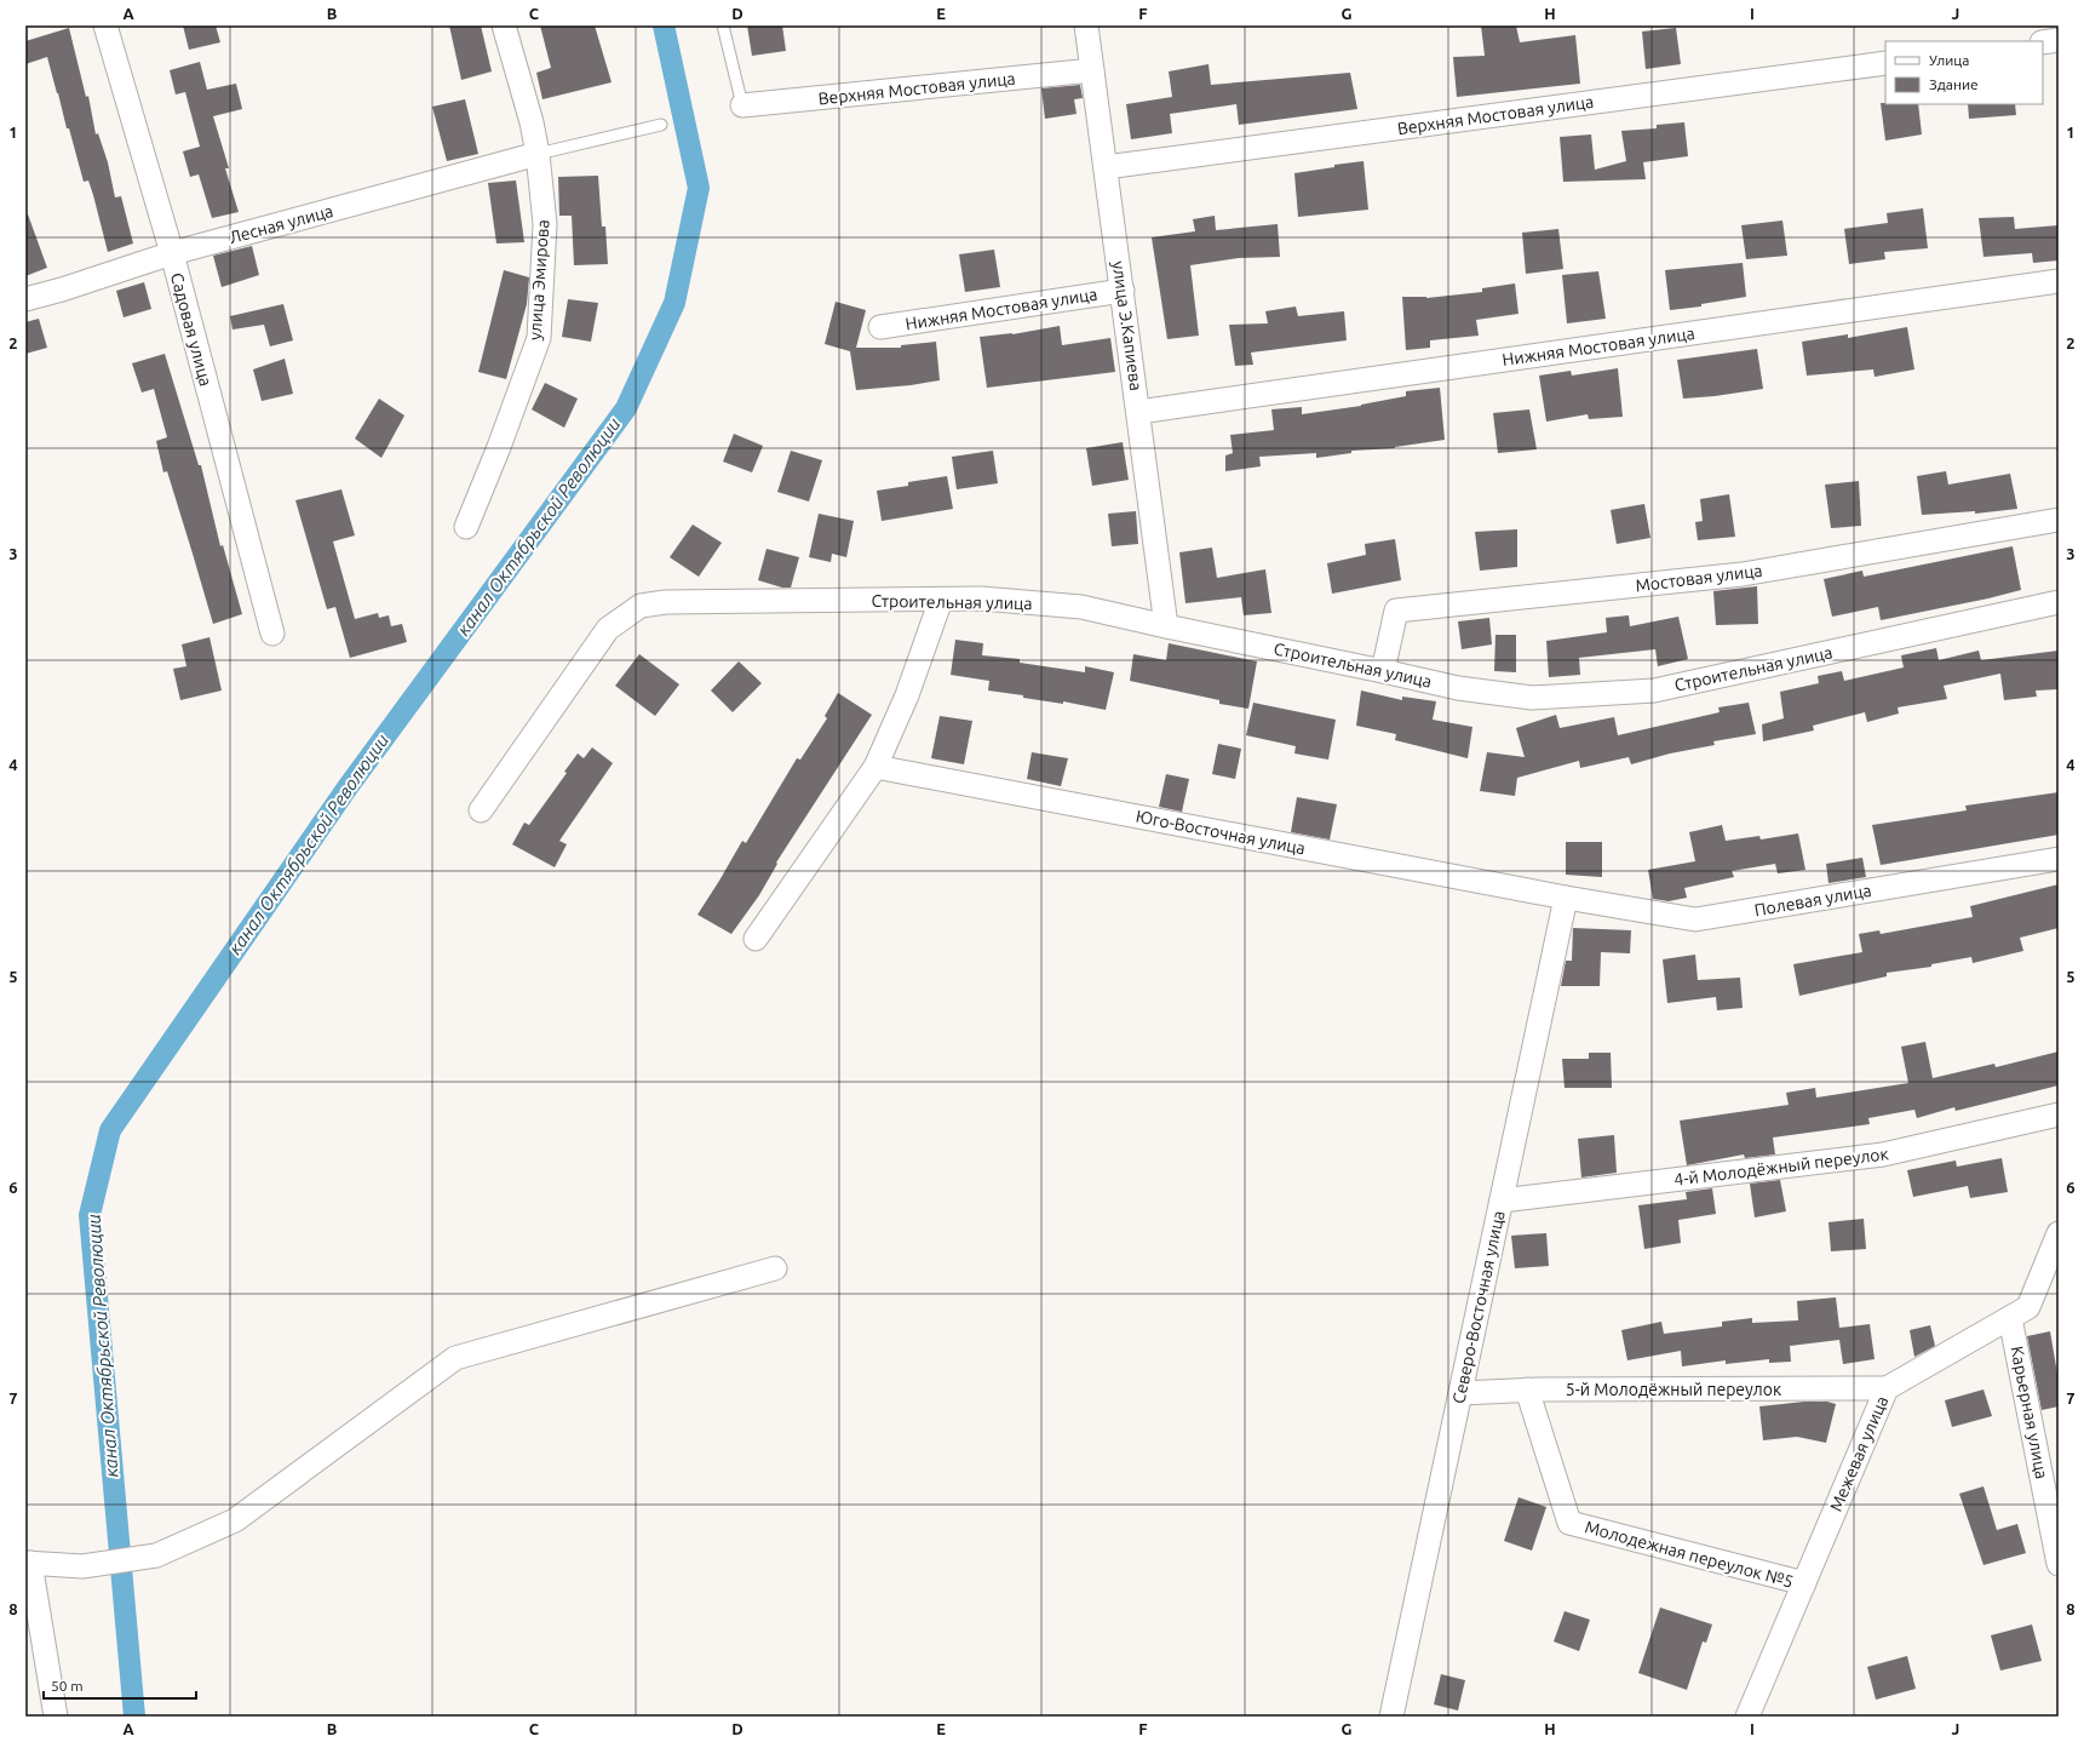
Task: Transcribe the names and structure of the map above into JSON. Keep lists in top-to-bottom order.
{
  "streets": {
    "street": [
      "Верхняя Мостовая улица",
      "Лесная улица",
      "улица Эмирова",
      "Нижняя Мостовая улица",
      "улица Э.Капиева",
      "Садовая улица",
      "Мостовая улица",
      "Строительная улица",
      "Юго-Восточная улица",
      "Полевая улица",
      "4-й Молодёжный переулок",
      "Северо-Восточная улица",
      "5-й Молодёжный переулок",
      "Карьерная улица",
      "Межевая улица",
      "Молодежная переулок №5"
    ]
  },
  "crossings": [
    ["Верхняя Мостовая улица", "улица Э.Капиева"],
    ["Лесная улица", "улица Эмирова"],
    ["Лесная улица", "Садовая улица"],
    ["Нижняя Мостовая улица", "улица Э.Капиева"],
    ["улица Э.Капиева", "Строительная улица"],
    ["Мостовая улица", "Строительная улица"],
    ["Юго-Восточная улица", "Полевая улица"],
    ["Юго-Восточная улица", "Северо-Восточная улица"],
    ["Полевая улица", "Северо-Восточная улица"],
    ["4-й Молодёжный переулок", "Северо-Восточная улица"],
    ["Северо-Восточная улица", "5-й Молодёжный переулок"],
    ["5-й Молодёжный переулок", "Межевая улица"],
    ["5-й Молодёжный переулок", "Молодежная переулок №5"],
    ["Карьерная улица", "Межевая улица"],
    ["Межевая улица", "Молодежная переулок №5"]
  ],
  "water": ["канал Октябрьской Революции"],
  "legend": ["Улица", "Здание"],
  "scale_bar": "50 m",
  "grid": {
    "columns": [
      "A",
      "B",
      "C",
      "D",
      "E",
      "F",
      "G",
      "H",
      "I",
      "J"
    ],
    "rows": [
      "1",
      "2",
      "3",
      "4",
      "5",
      "6",
      "7",
      "8"
    ]
  }
}
